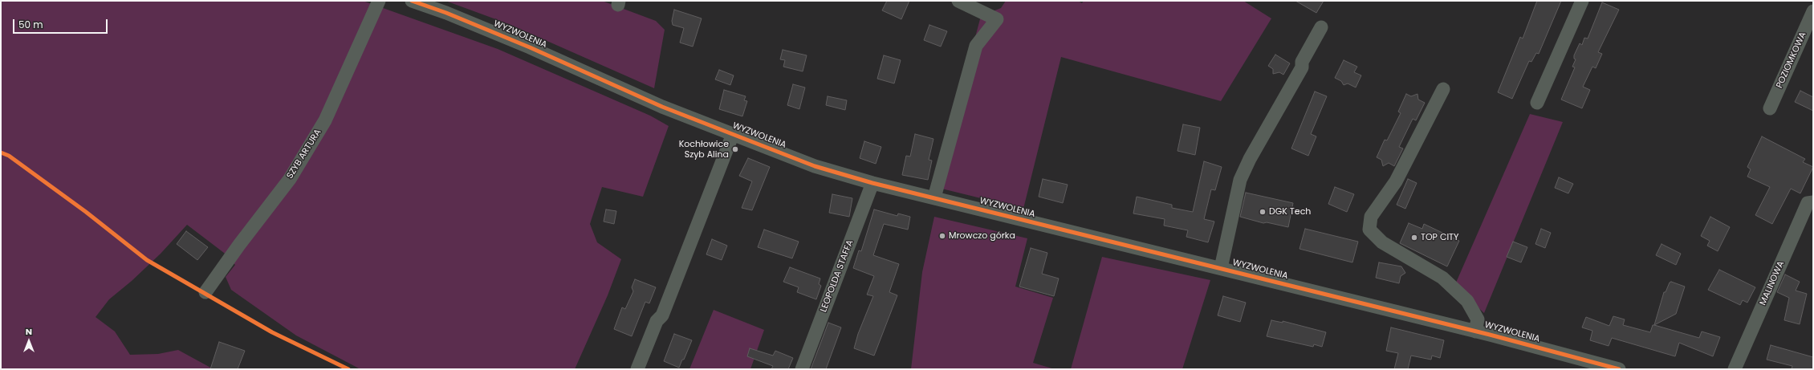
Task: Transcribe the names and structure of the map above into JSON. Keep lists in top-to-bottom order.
{
  "streets": {
    "street": [
      "WYZWOLENIA",
      "POZIOMKOWA",
      "SZYB ARTURA",
      "LEOPOLDA STAFFA",
      "MALINOWA"
    ]
  },
  "crossings": [
    ["WYZWOLENIA", "LEOPOLDA STAFFA"]
  ],
  "places": [
    "Kochłowice Szyb Alina",
    "DGK Tech",
    "Mrowczo górka",
    "TOP CITY"
  ],
  "scale_bar": "50 m",
  "north": "top"
}
